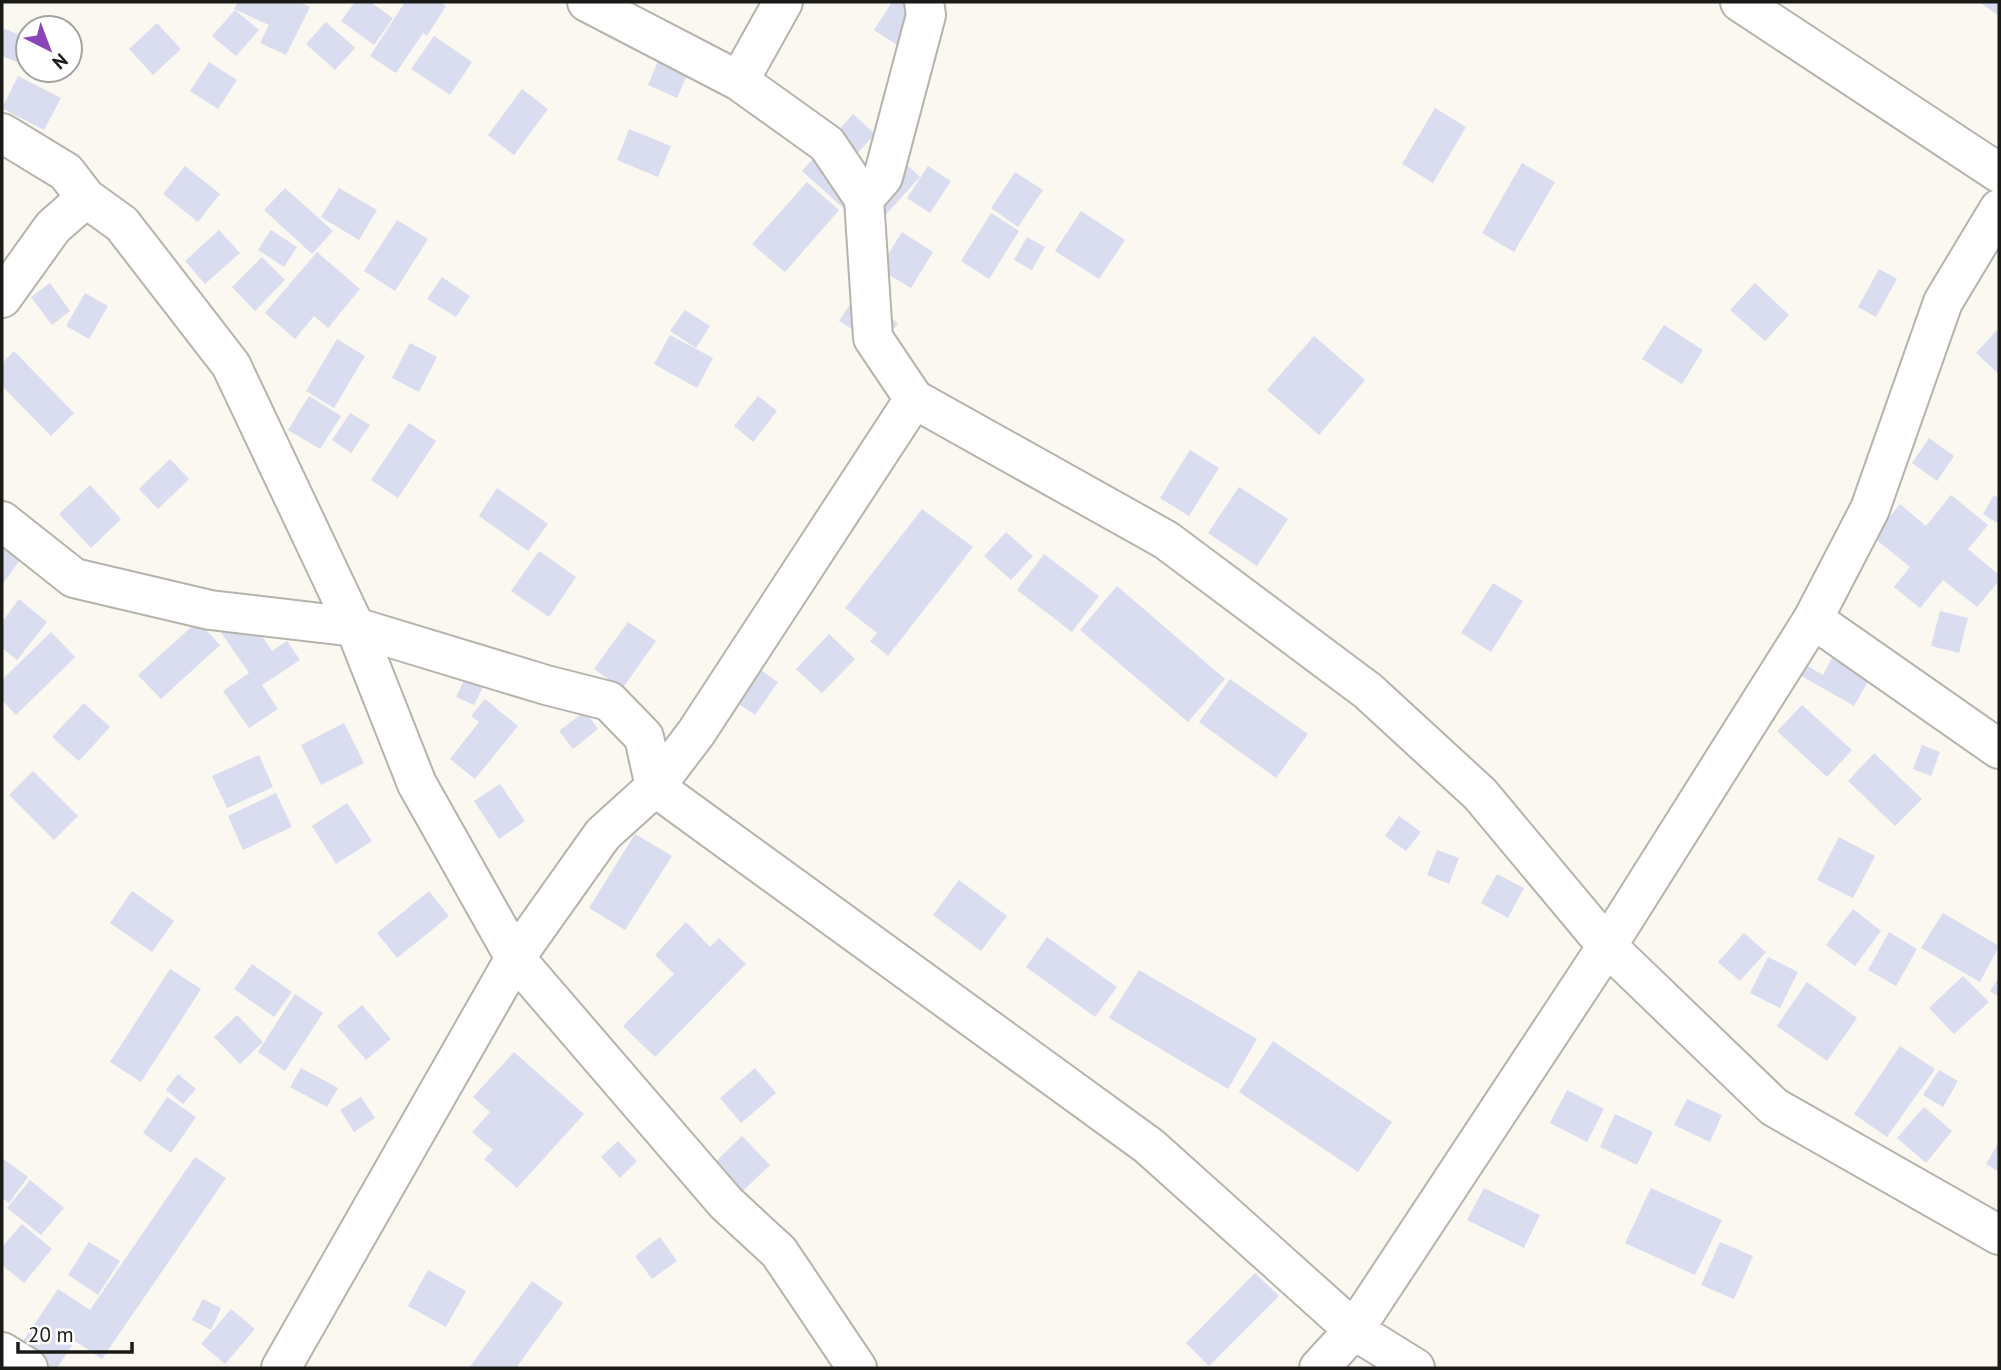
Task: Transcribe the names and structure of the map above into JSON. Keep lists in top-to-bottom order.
{
  "scale_bar": "20 m",
  "north": "bottom right"
}
